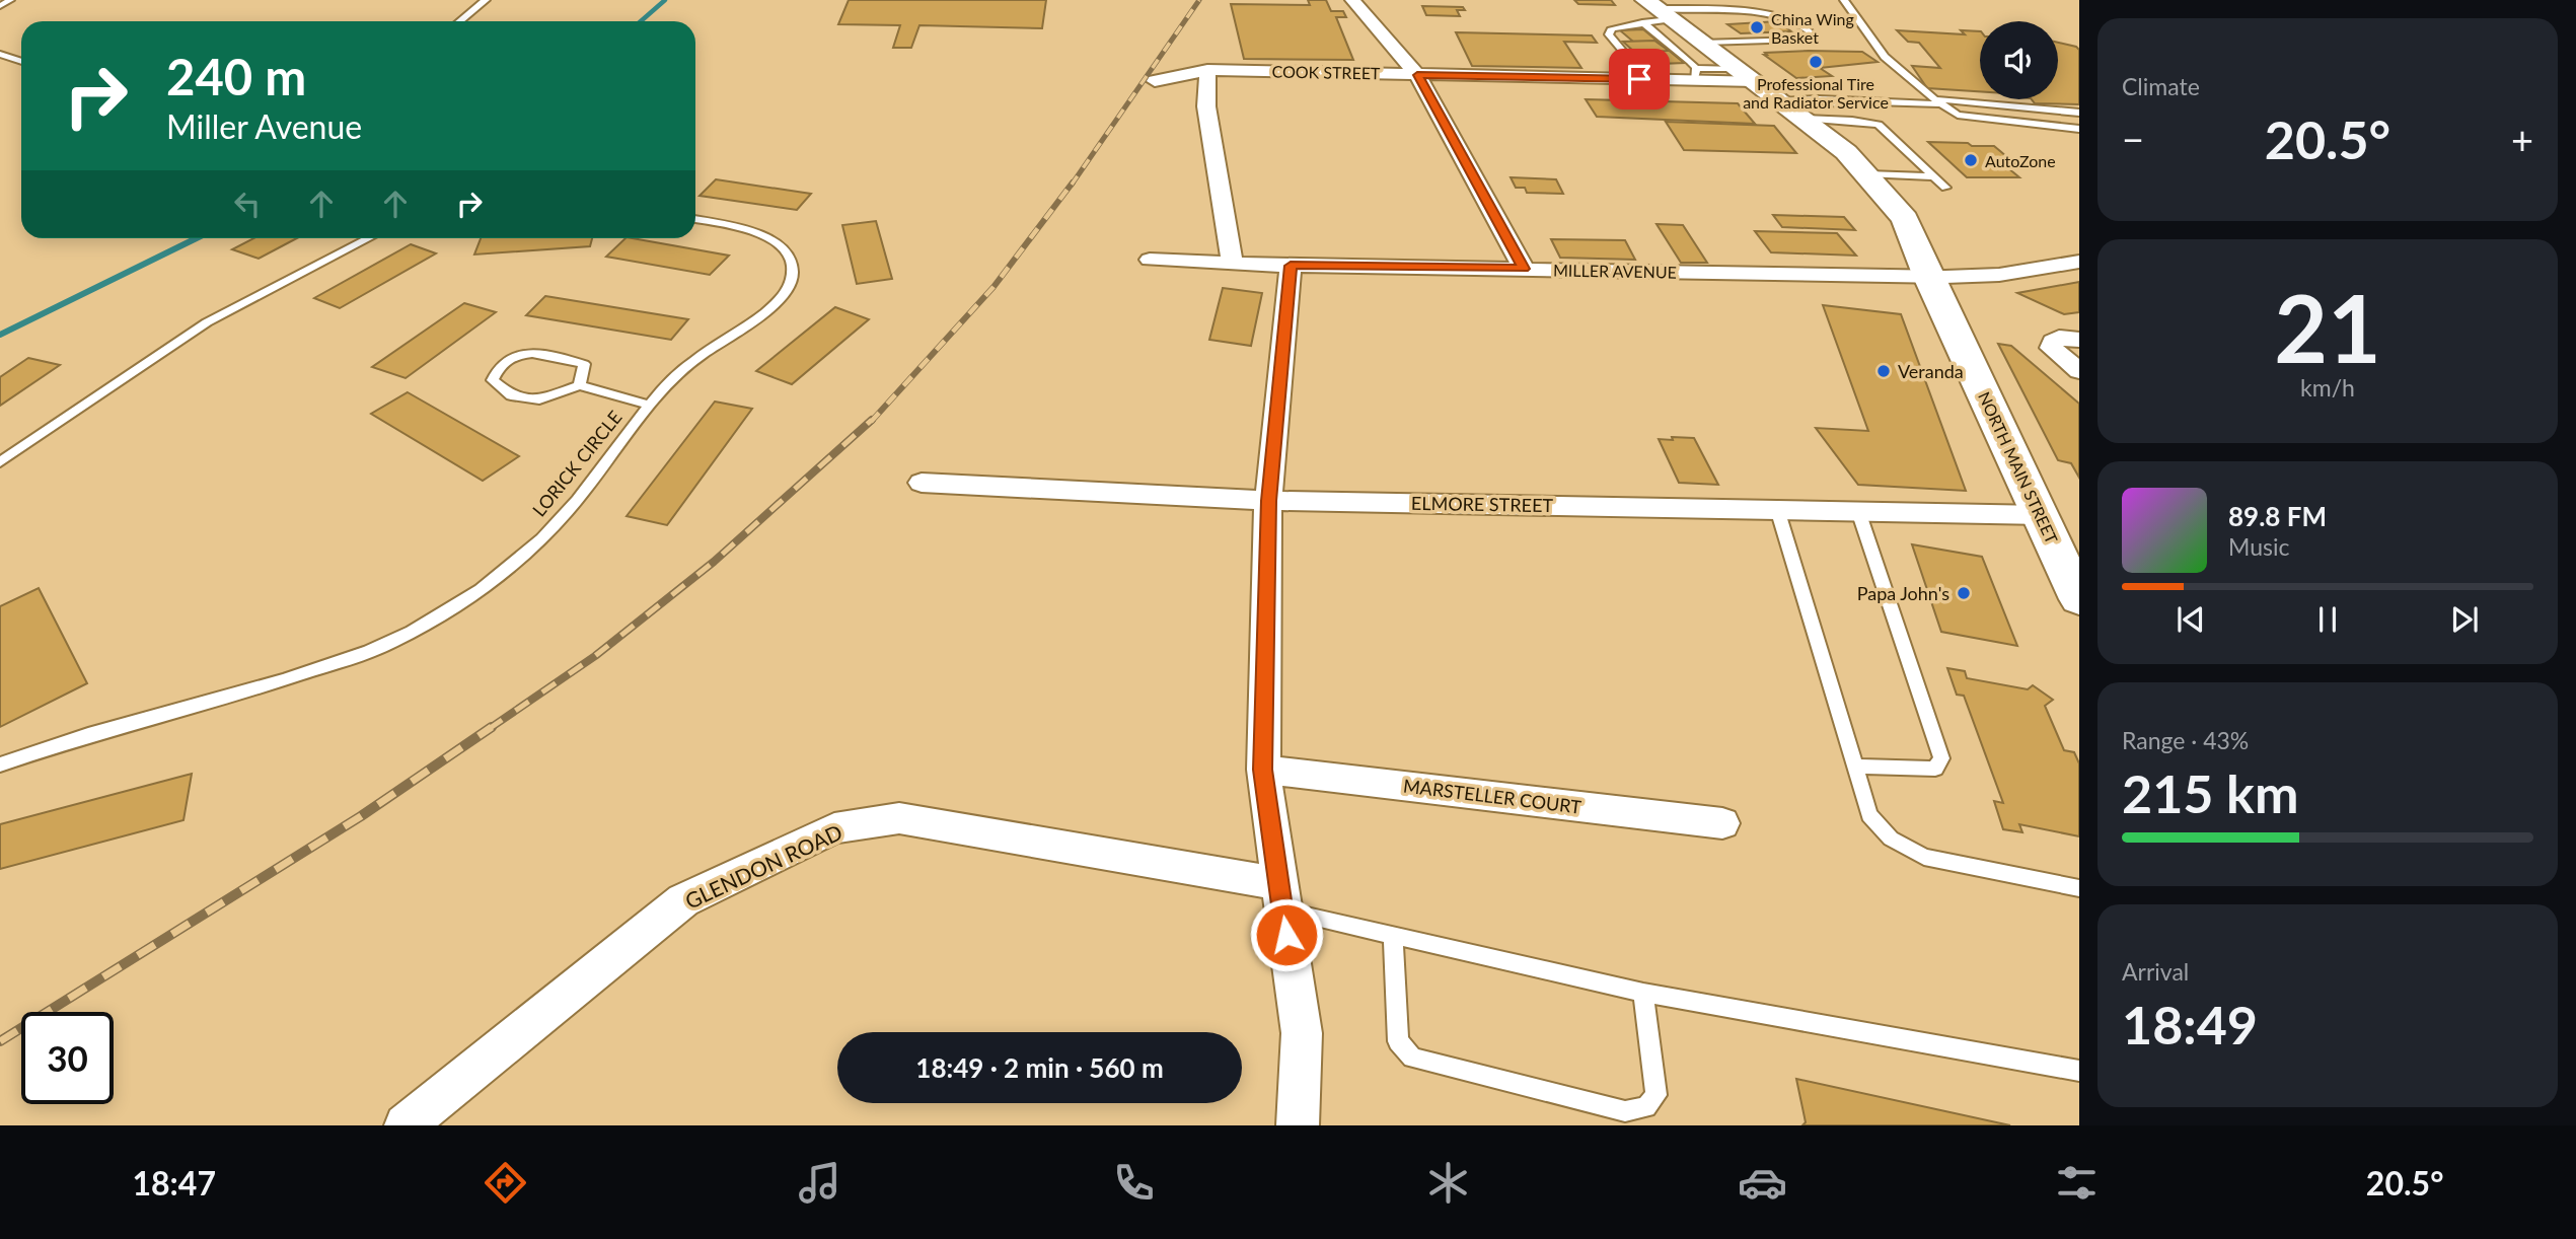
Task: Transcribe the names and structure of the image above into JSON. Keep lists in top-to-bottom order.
{
  "streets": {
    "main road": ["NORTH MAIN STREET"],
    "street": [
      "COOK STREET",
      "MILLER AVENUE",
      "ELMORE STREET",
      "MARSTELLER COURT",
      "GLENDON ROAD"
    ],
    "lane": ["LORICK CIRCLE"]
  },
  "crossings": [
    ["COOK STREET", "NORTH MAIN STREET"],
    ["MILLER AVENUE", "NORTH MAIN STREET"],
    ["NORTH MAIN STREET", "ELMORE STREET"]
  ],
  "places": [
    "China Wing Basket",
    "Professional Tire and Radiator Service",
    "AutoZone",
    "Veranda",
    "Papa John's"
  ],
  "page": {
    "tile": [
      "Climate",
      ["21", "km/h"],
      ["Range · 43%", "215 km"],
      ["Arrival", "18:49"]
    ],
    "turn": ["240 m", "Miller Avenue"],
    "heat": ["−", "20.5°", "+"],
    "song": ["89.8 FM", "Music"],
    "limit": "30",
    "trip": "18:49 · 2 min · 560 m",
    "tabs": ["18:47", "20.5°"]
  }
}
